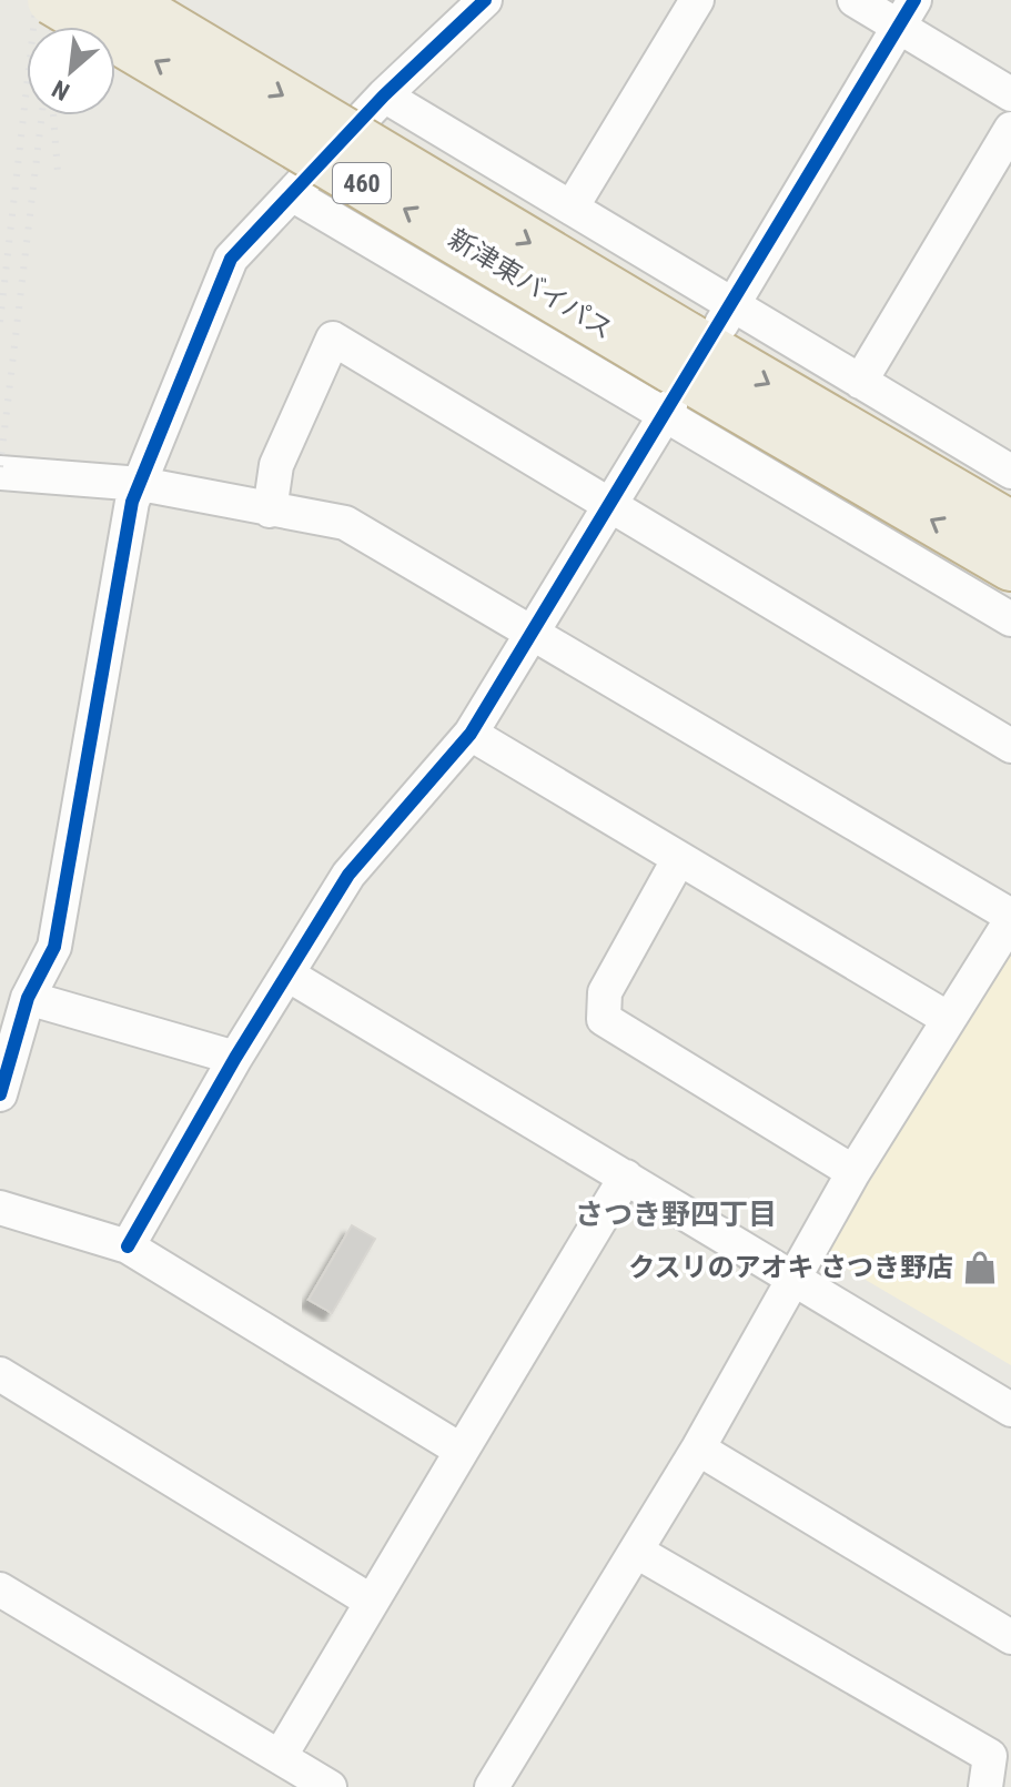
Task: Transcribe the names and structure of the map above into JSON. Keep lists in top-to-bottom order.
{
  "streets": {
    "highway": ["460", "新津東バイパス"]
  },
  "districts": ["さつき野四丁目"],
  "places": {
    "shop": ["クスリのアオキ さつき野店"]
  },
  "north": "bottom left"
}
